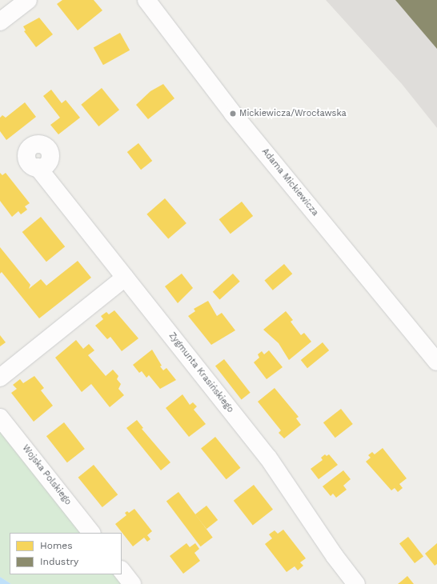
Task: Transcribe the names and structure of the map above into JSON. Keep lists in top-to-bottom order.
{
  "streets": {
    "street": ["Adama Mickiewicza", "Zygmunta Krasińskiego", "Wojska Polskiego"]
  },
  "places": ["Mickiewicza/Wrocławska"],
  "legend": ["Homes", "Industry"]
}
